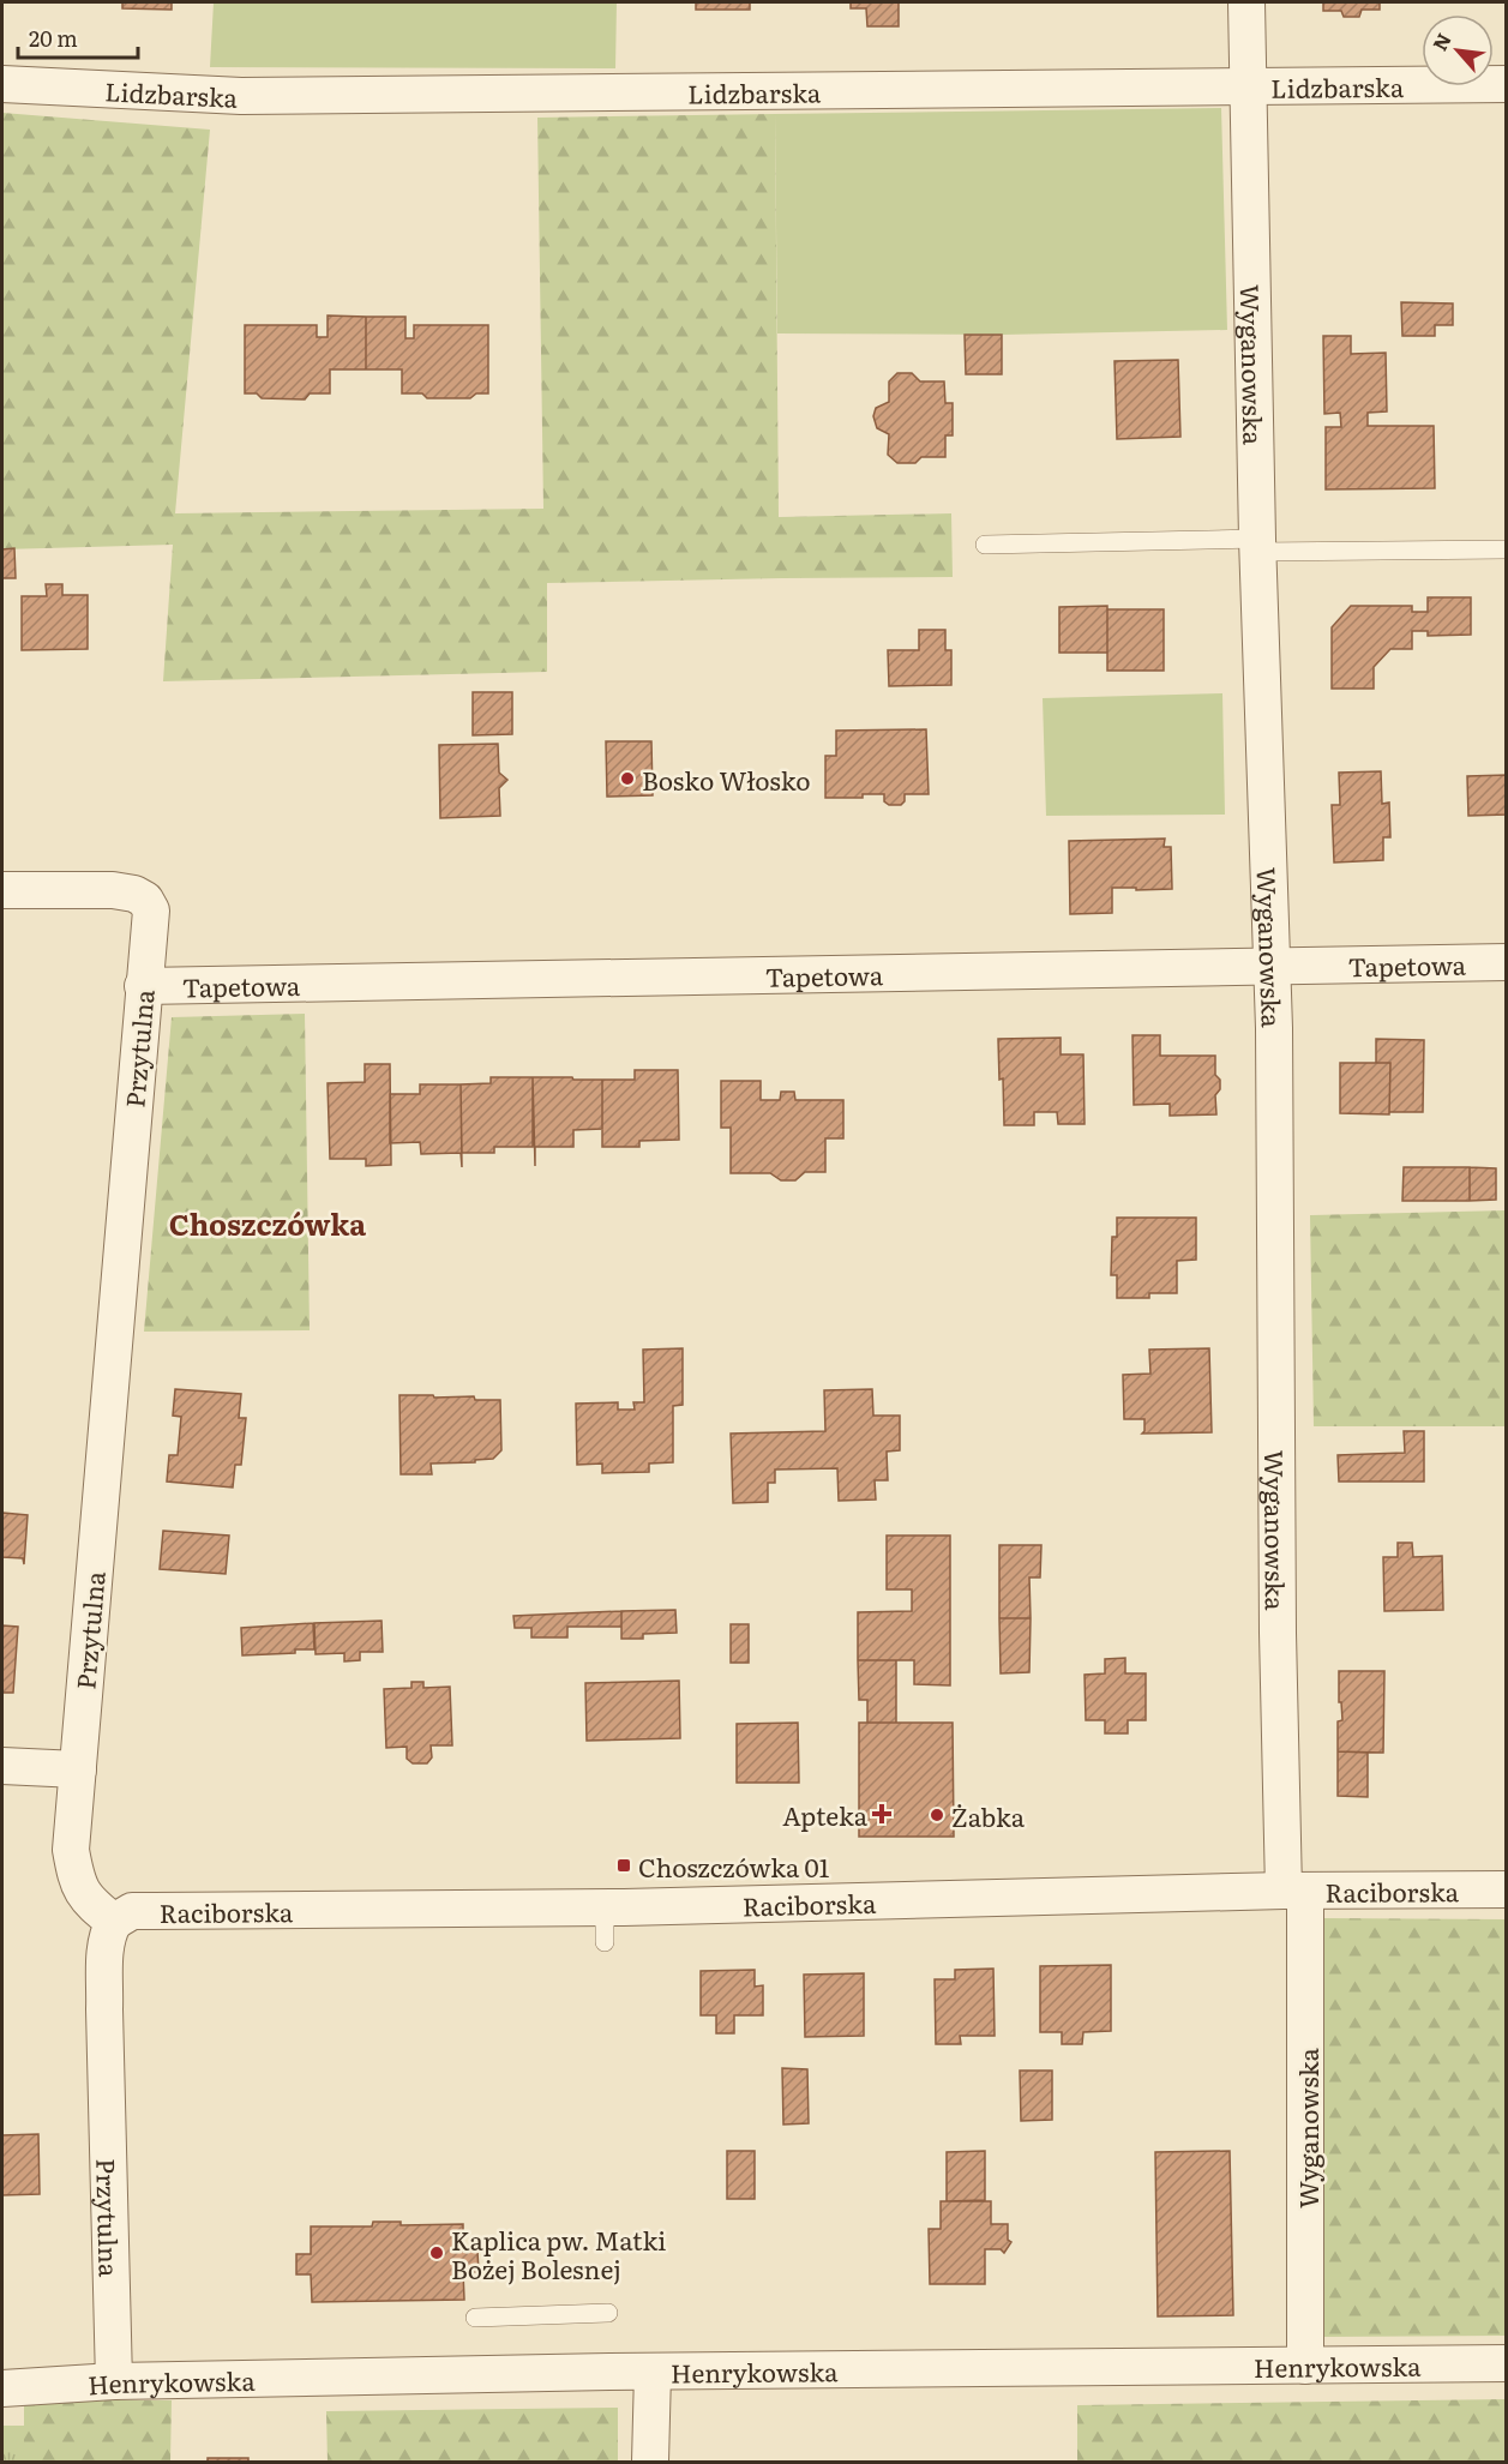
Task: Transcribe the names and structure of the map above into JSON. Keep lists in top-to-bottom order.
{
  "streets": {
    "street": [
      "Lidzbarska",
      "Wyganowska",
      "Tapetowa",
      "Przytulna",
      "Raciborska",
      "Henrykowska"
    ]
  },
  "crossings": [
    ["Lidzbarska", "Wyganowska"],
    ["Wyganowska", "Tapetowa"],
    ["Wyganowska", "Raciborska"],
    ["Wyganowska", "Henrykowska"],
    ["Tapetowa", "Przytulna"],
    ["Przytulna", "Raciborska"],
    ["Przytulna", "Henrykowska"]
  ],
  "districts": ["Choszczówka"],
  "places": {
    "other": ["Bosko Włosko", "Żabka", "Kaplica pw. Matki Bożej Bolesnej"],
    "health": ["Apteka"],
    "transit": ["Choszczówka 01"]
  },
  "scale_bar": "20 m",
  "north": "top left"
}
